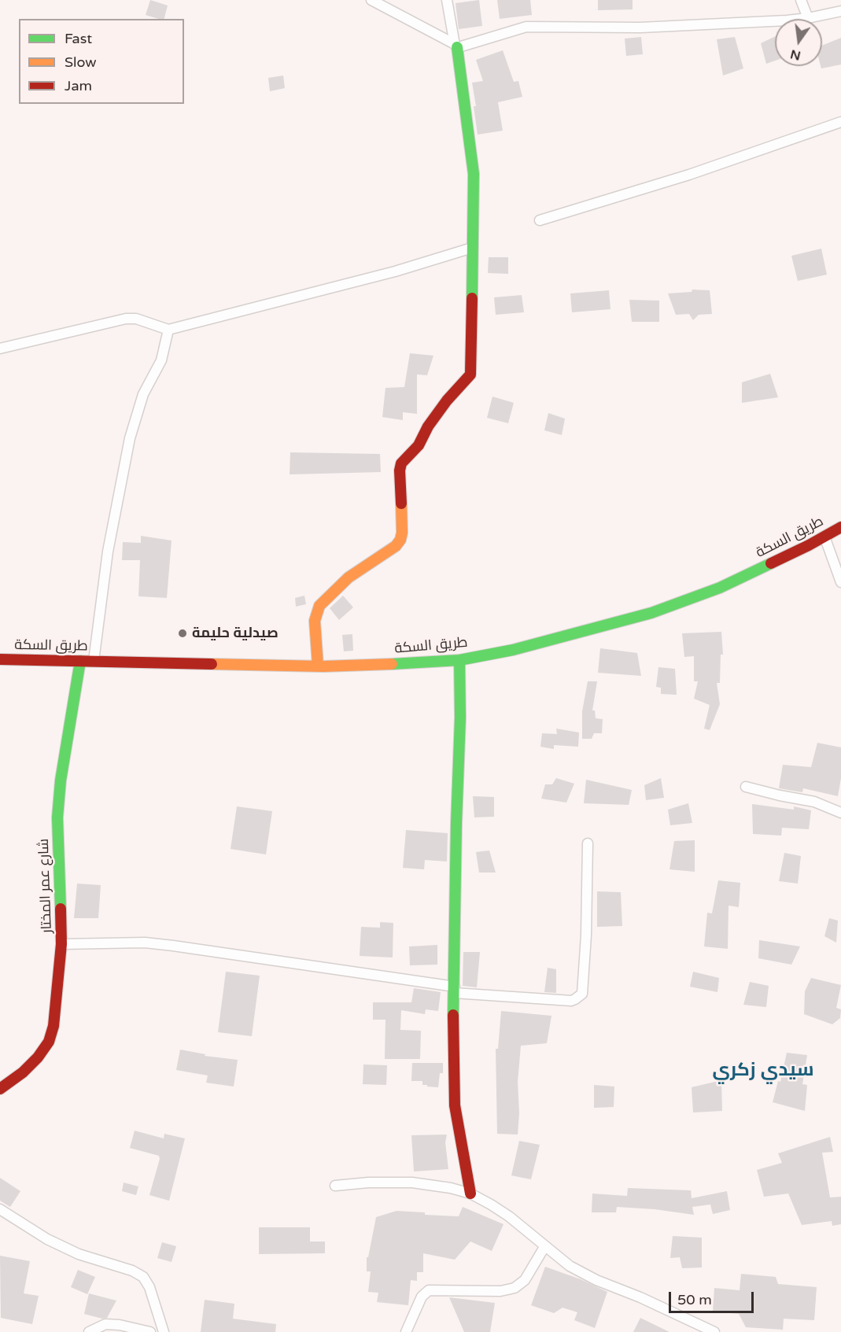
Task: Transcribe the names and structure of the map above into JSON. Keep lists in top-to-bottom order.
{
  "streets": {
    "street": ["طريق السكة", "شارع عمر المختار"]
  },
  "crossings": [
    ["طريق السكة", "شارع عمر المختار"]
  ],
  "districts": ["سيدي زكري"],
  "places": ["صيدلية حليمة"],
  "legend": ["Fast", "Slow", "Jam"],
  "scale_bar": "50 m",
  "north": "bottom"
}
